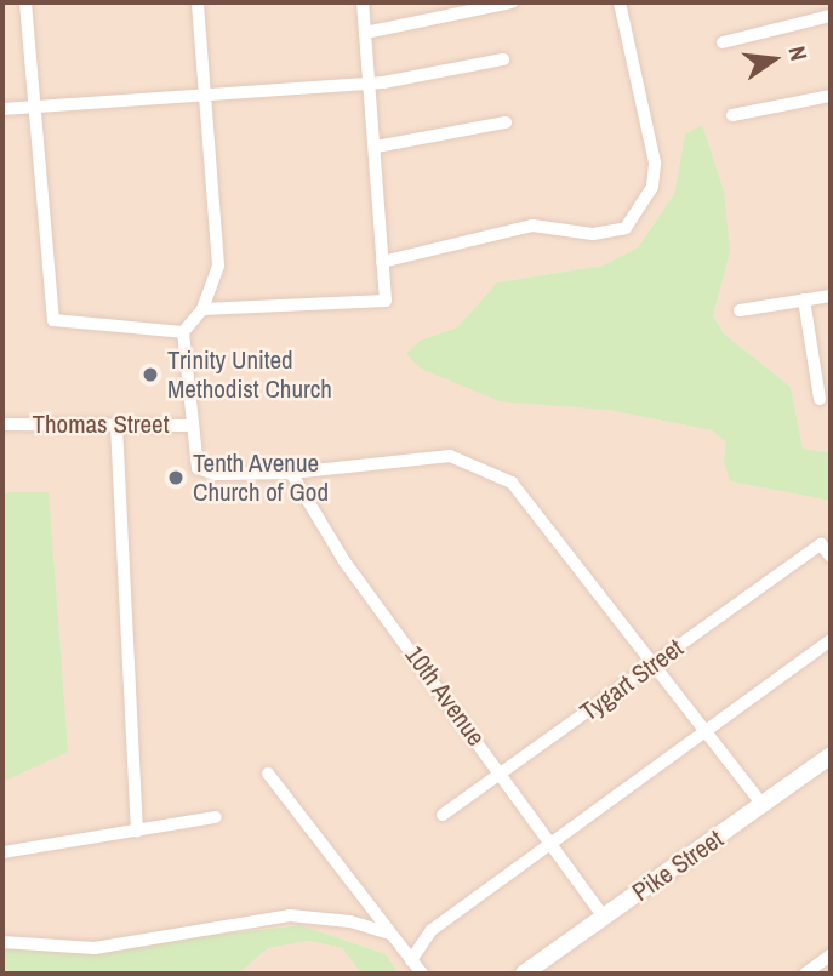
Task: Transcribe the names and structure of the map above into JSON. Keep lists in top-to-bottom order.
{
  "streets": {
    "main road": ["Pike Street"],
    "street": ["Thomas Street", "Tygart Street", "10th Avenue"]
  },
  "crossings": [
    ["Thomas Street", "Tygart Street"],
    ["Thomas Street", "10th Avenue"],
    ["Tygart Street", "10th Avenue"],
    ["10th Avenue", "Pike Street"]
  ],
  "places": ["Trinity United Methodist Church", "Tenth Avenue Church of God"],
  "north": "right"
}
